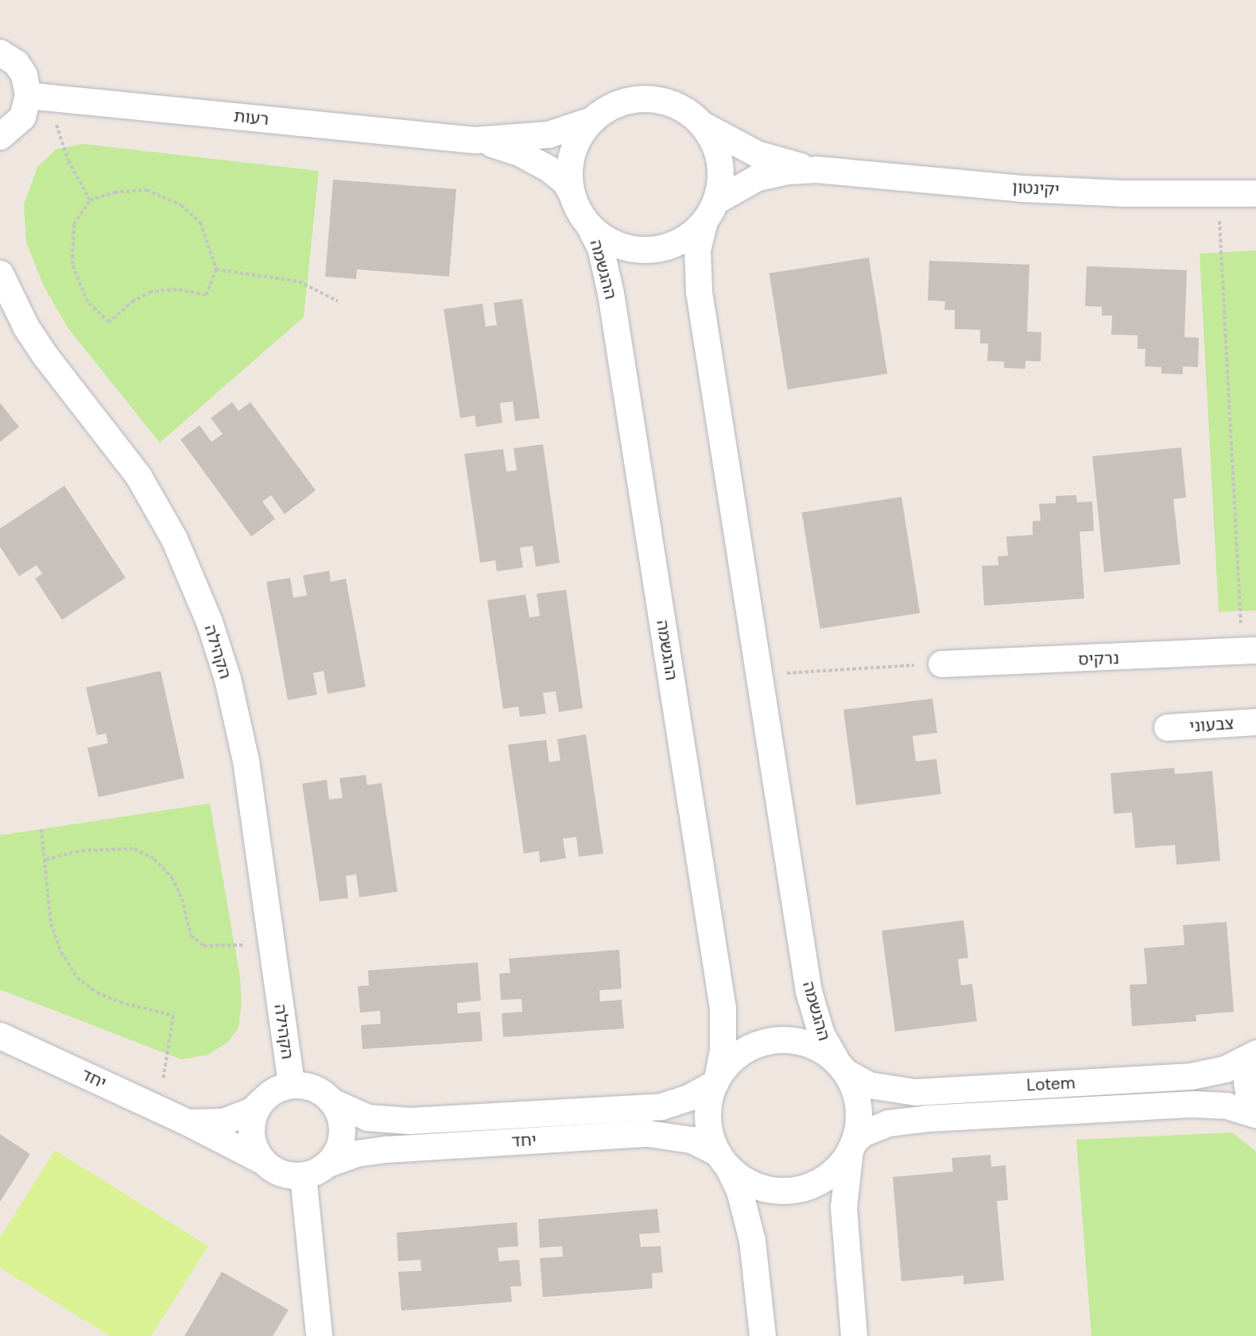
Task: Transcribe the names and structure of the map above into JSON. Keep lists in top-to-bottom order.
{
  "streets": {
    "street": [
      "רעות",
      "יקינטון",
      "ההגשמה",
      "הקהילה",
      "נרקיס",
      "צבעוני",
      "יחד",
      "Lotem"
    ]
  },
  "crossings": [
    ["רעות", "יקינטון"],
    ["רעות", "ההגשמה"],
    ["יקינטון", "ההגשמה"],
    ["ההגשמה", "יחד"],
    ["ההגשמה", "Lotem"],
    ["הקהילה", "יחד"],
    ["יחד", "Lotem"]
  ]
}
